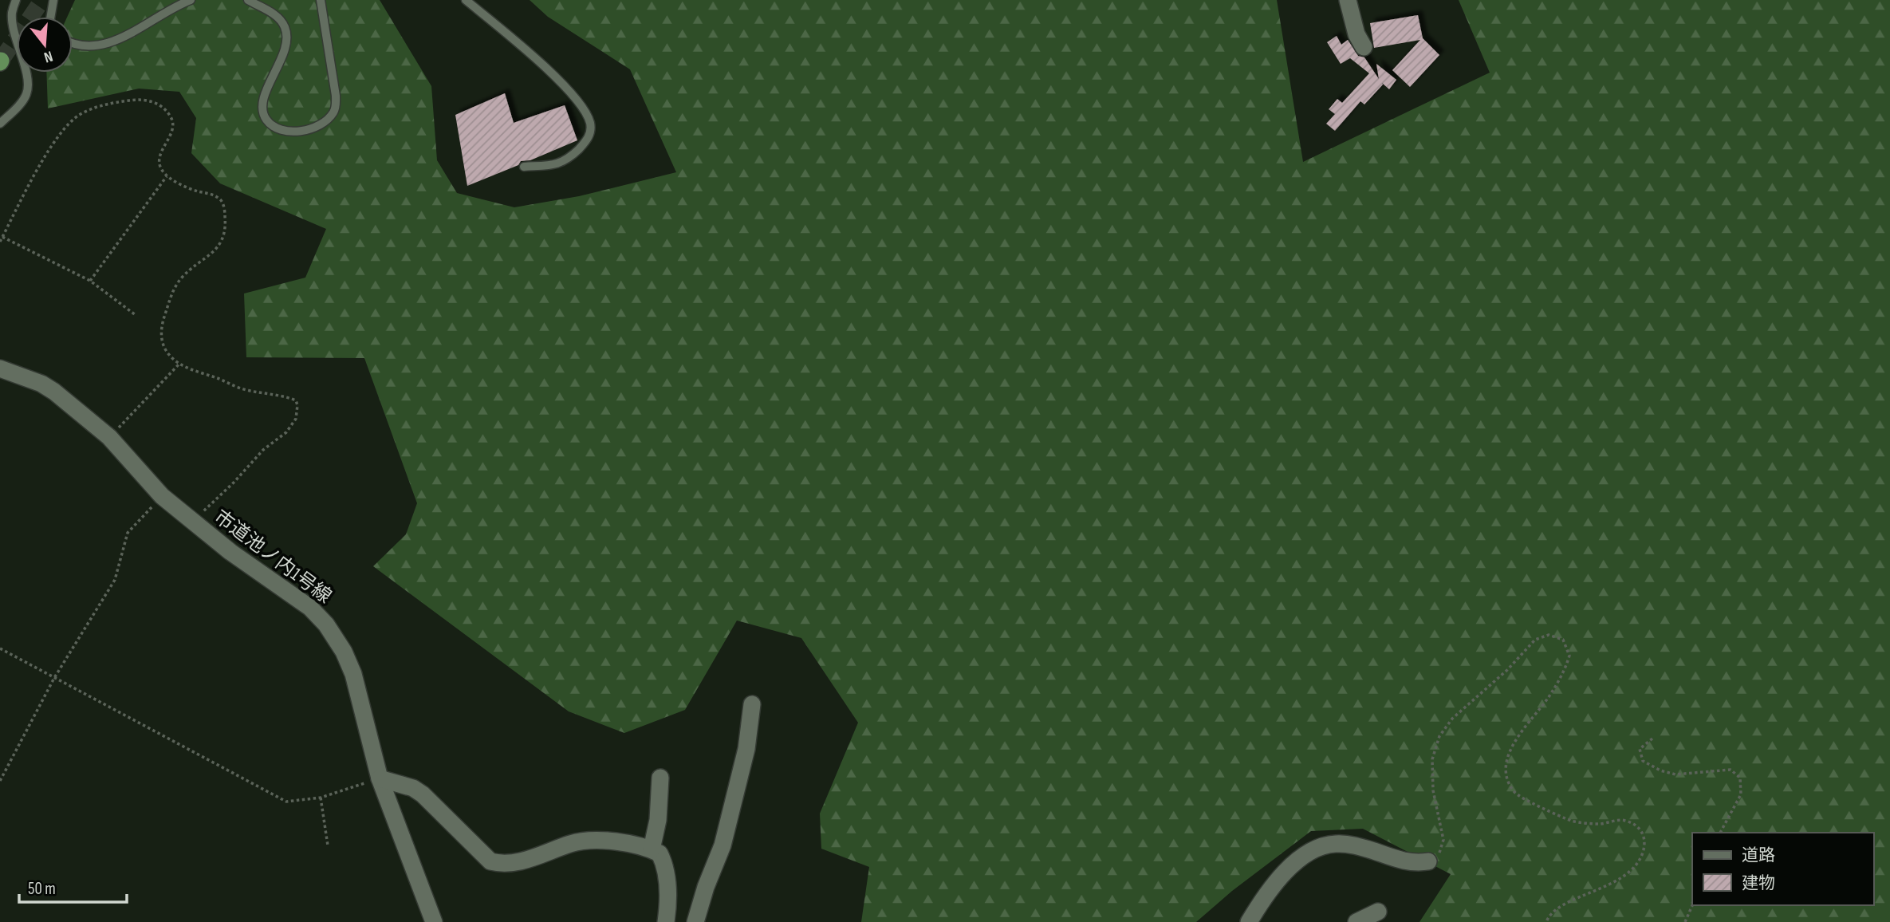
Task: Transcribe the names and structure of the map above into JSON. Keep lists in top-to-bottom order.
{
  "streets": {
    "street": ["市道池ノ内1号線"]
  },
  "legend": ["道路", "建物"],
  "scale_bar": "50 m",
  "north": "bottom"
}
